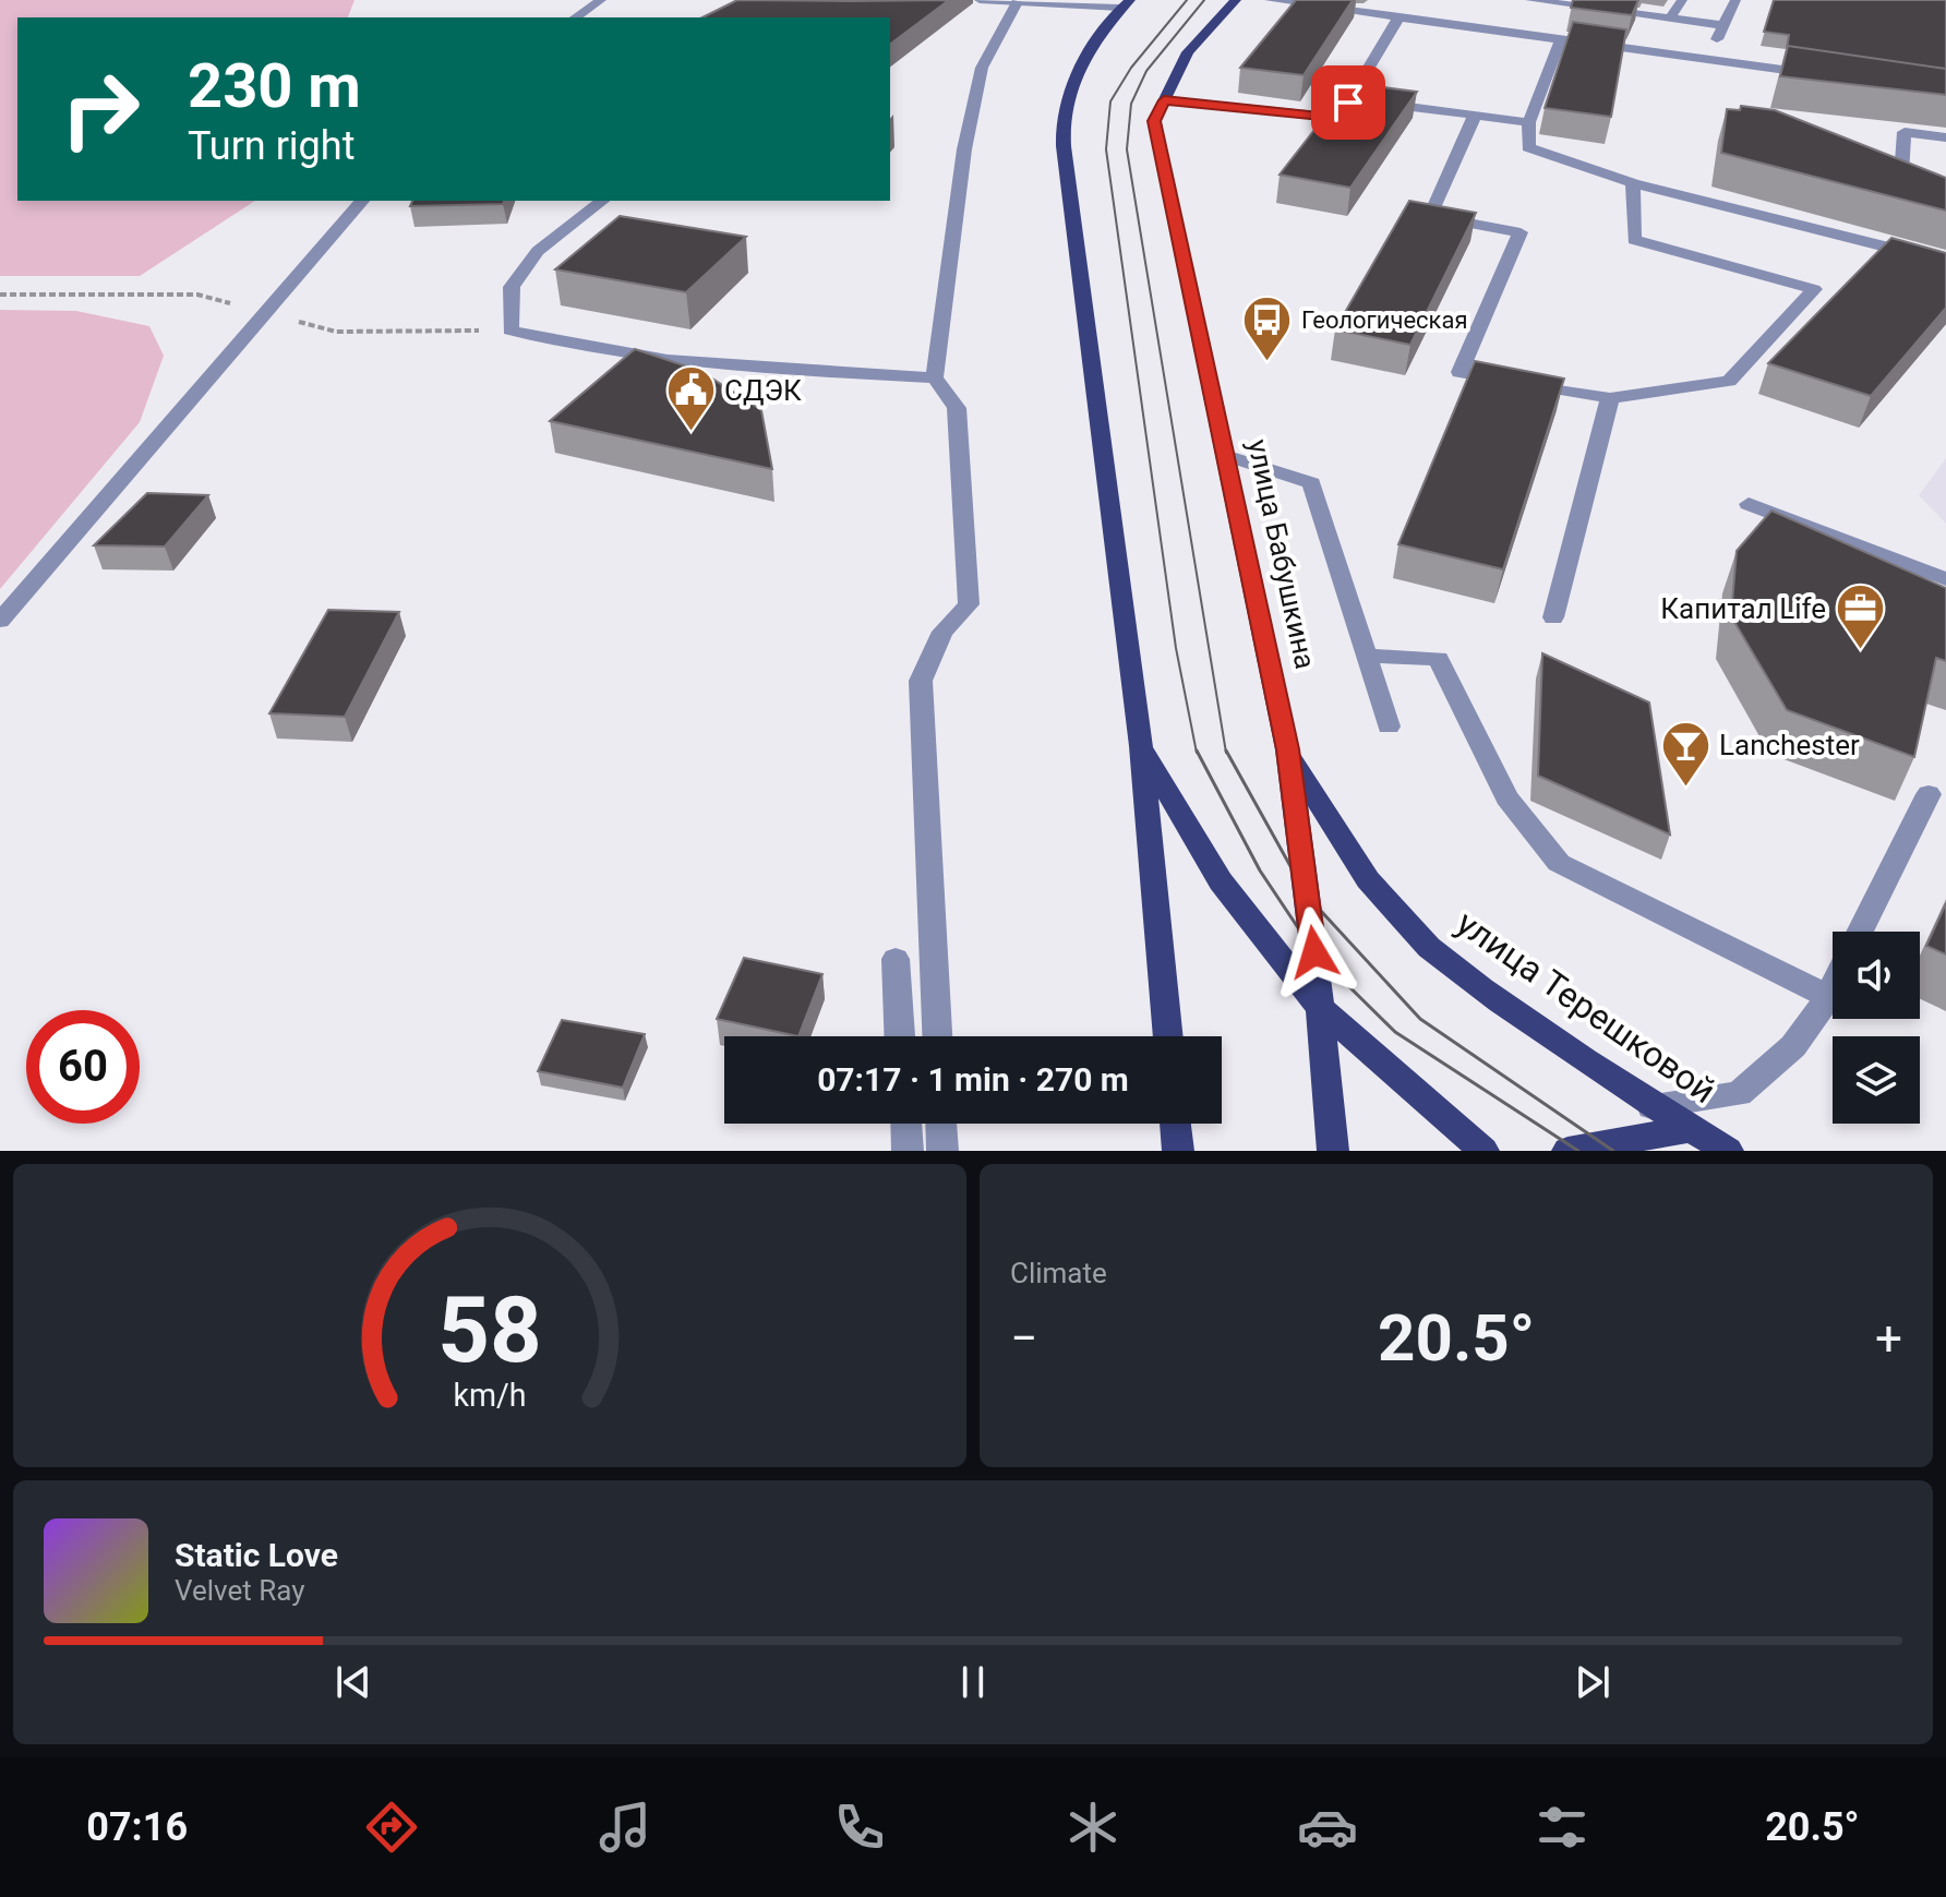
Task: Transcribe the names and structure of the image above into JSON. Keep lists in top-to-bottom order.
{
  "streets": {
    "main road": ["улица Бабушкина", "улица Терешковой"]
  },
  "crossings": [
    ["улица Бабушкина", "улица Терешковой"]
  ],
  "places": {
    "bus stop": ["Геологическая"],
    "public building": ["СДЭК"],
    "office": ["Капитал Life"],
    "bar": ["Lanchester"]
  },
  "page": {
    "turn": ["230 m", "Turn right"],
    "limit": "60",
    "trip": "07:17 · 1 min · 270 m",
    "tile": "Climate",
    "heat": ["−", "20.5°", "+"],
    "song": ["Static Love", "Velvet Ray"],
    "tabs": ["07:16", "20.5°"],
    "gauge": ["58", "km/h"]
  }
}
